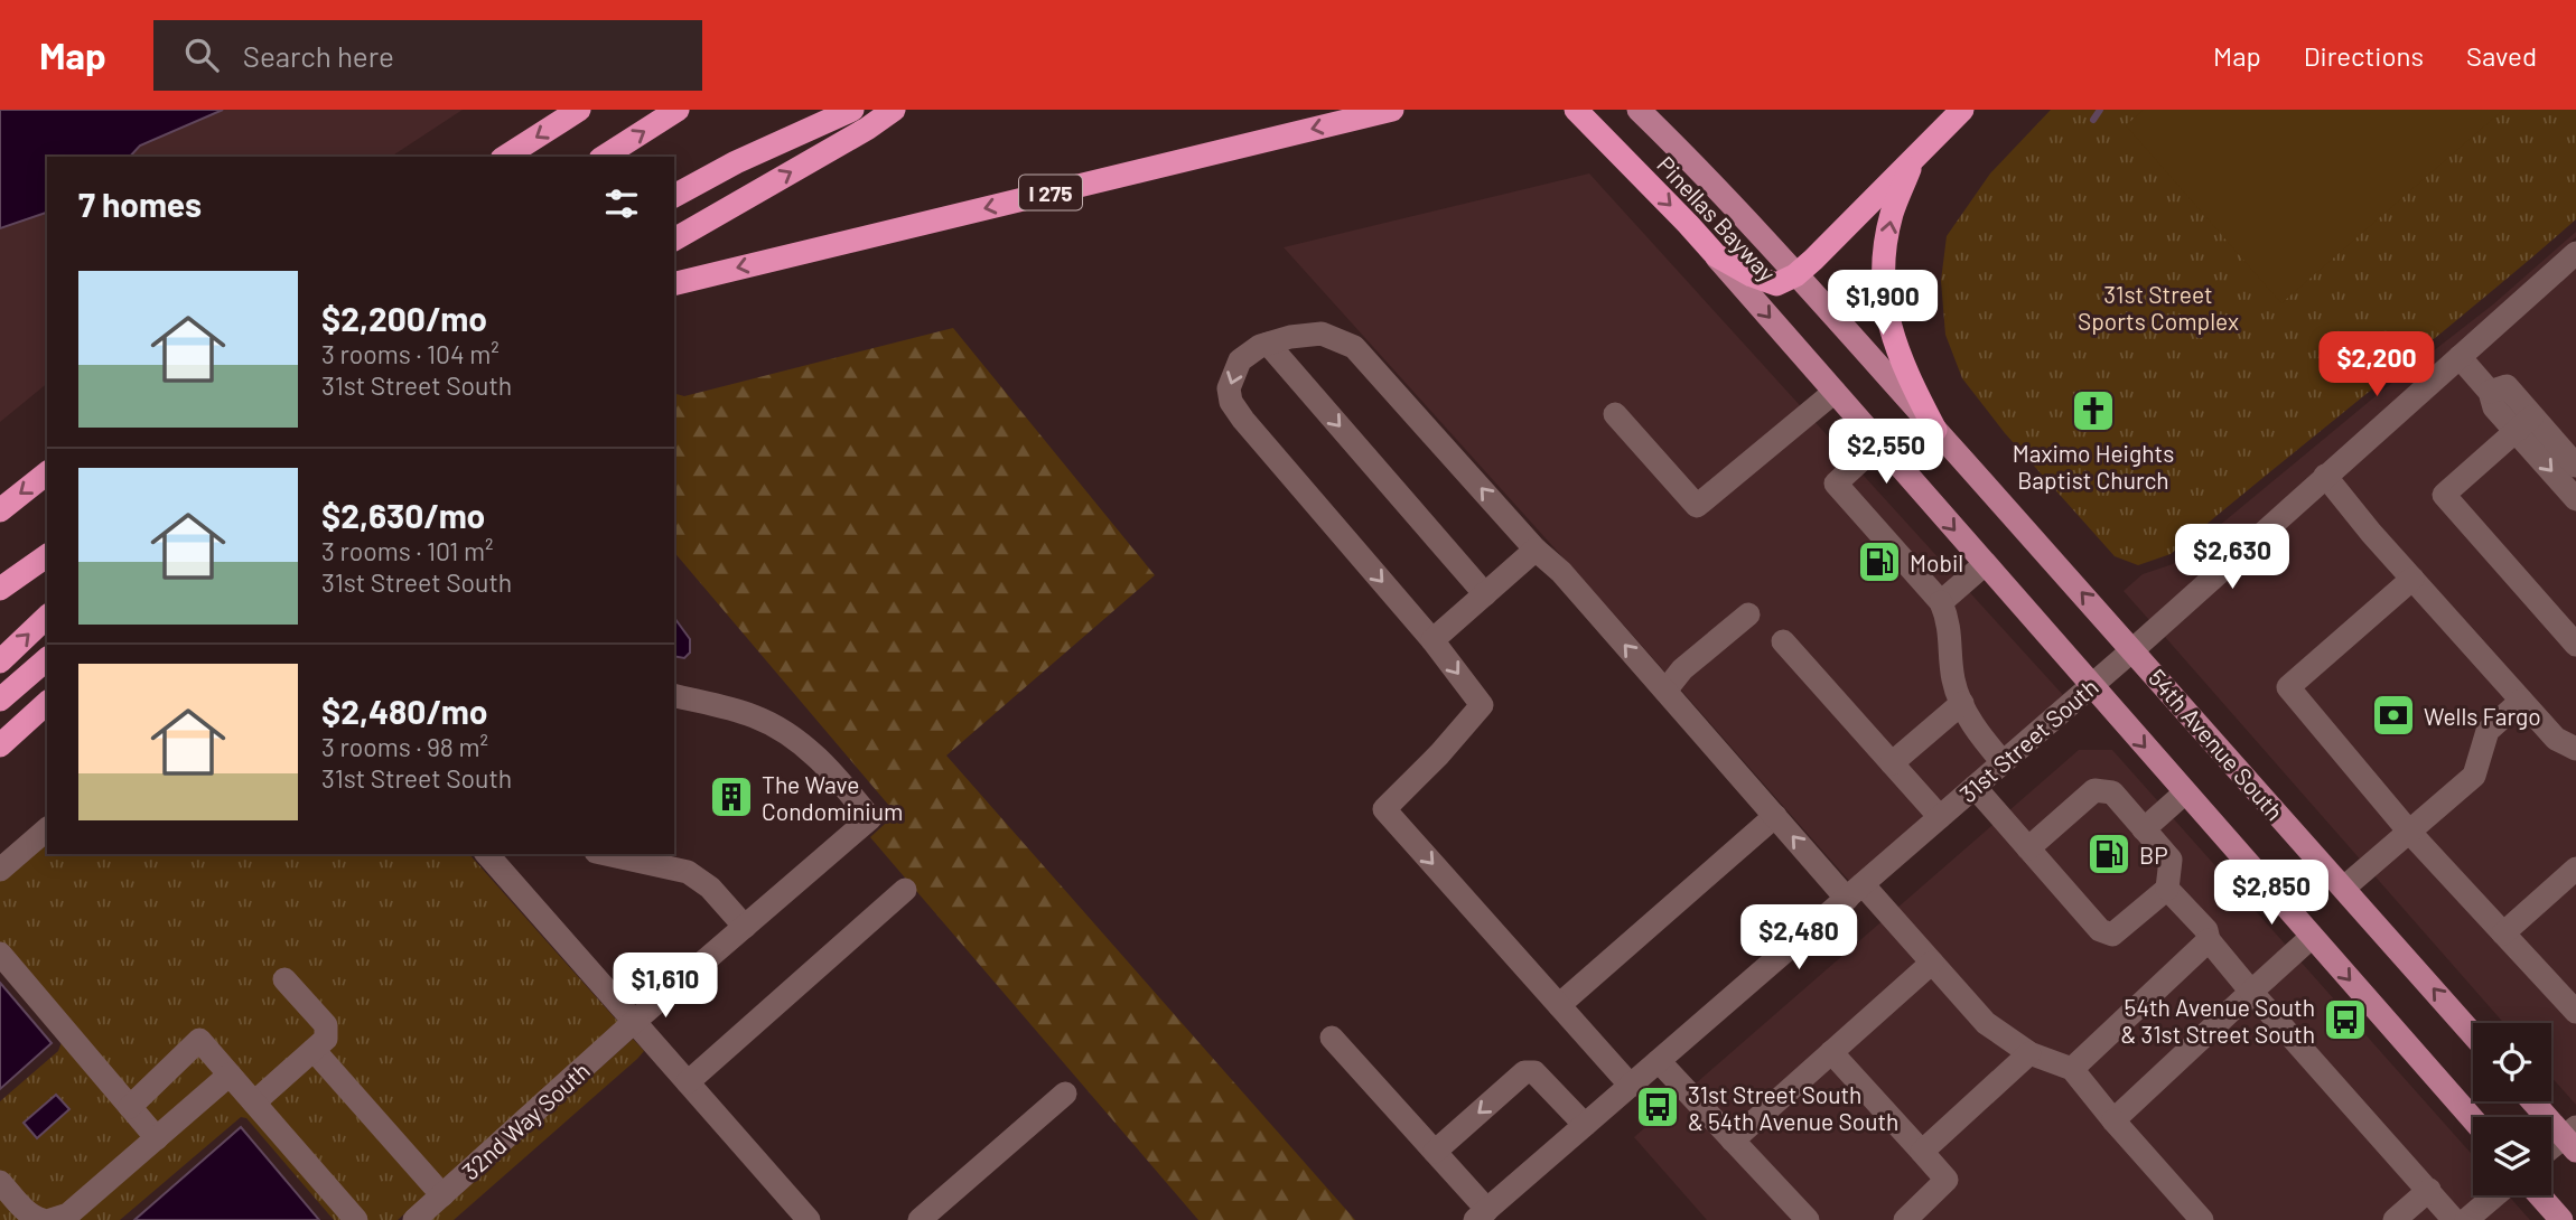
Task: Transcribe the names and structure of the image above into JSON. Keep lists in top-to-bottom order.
{
  "streets": {
    "highway": ["I 275", "Pinellas Bayway"],
    "main road": ["54th Avenue South"],
    "street": ["31st Street South", "32nd Way South"]
  },
  "crossings": [
    ["Pinellas Bayway", "31st Street South"],
    ["Pinellas Bayway", "54th Avenue South"],
    ["31st Street South", "54th Avenue South"]
  ],
  "parks": ["31st Street Sports Complex"],
  "places": {
    "church": ["Maximo Heights Baptist Church"],
    "fuel station": ["Mobil", "BP"],
    "bank": ["Wells Fargo"],
    "building": ["The Wave Condominium"],
    "bus stop": ["54th Avenue South & 31st Street South", "31st Street South & 54th Avenue South"]
  },
  "page": {
    "header": "Map",
    "search": "Search here",
    "nav": ["Map", "Directions", "Saved"],
    "heading": "7 homes",
    "list": [
      {
        "name": "$2,200/mo",
        "note": "3 rooms · 104 m² · 31st Street South"
      },
      {
        "name": "$2,630/mo",
        "note": "3 rooms · 101 m² · 31st Street South"
      },
      {
        "name": "$2,480/mo",
        "note": "3 rooms · 98 m² · 31st Street South"
      }
    ],
    "price": [
      "$1,900",
      "$2,200",
      "$2,550",
      "$2,630",
      "$2,850",
      "$2,480",
      "$1,610"
    ]
  }
}
